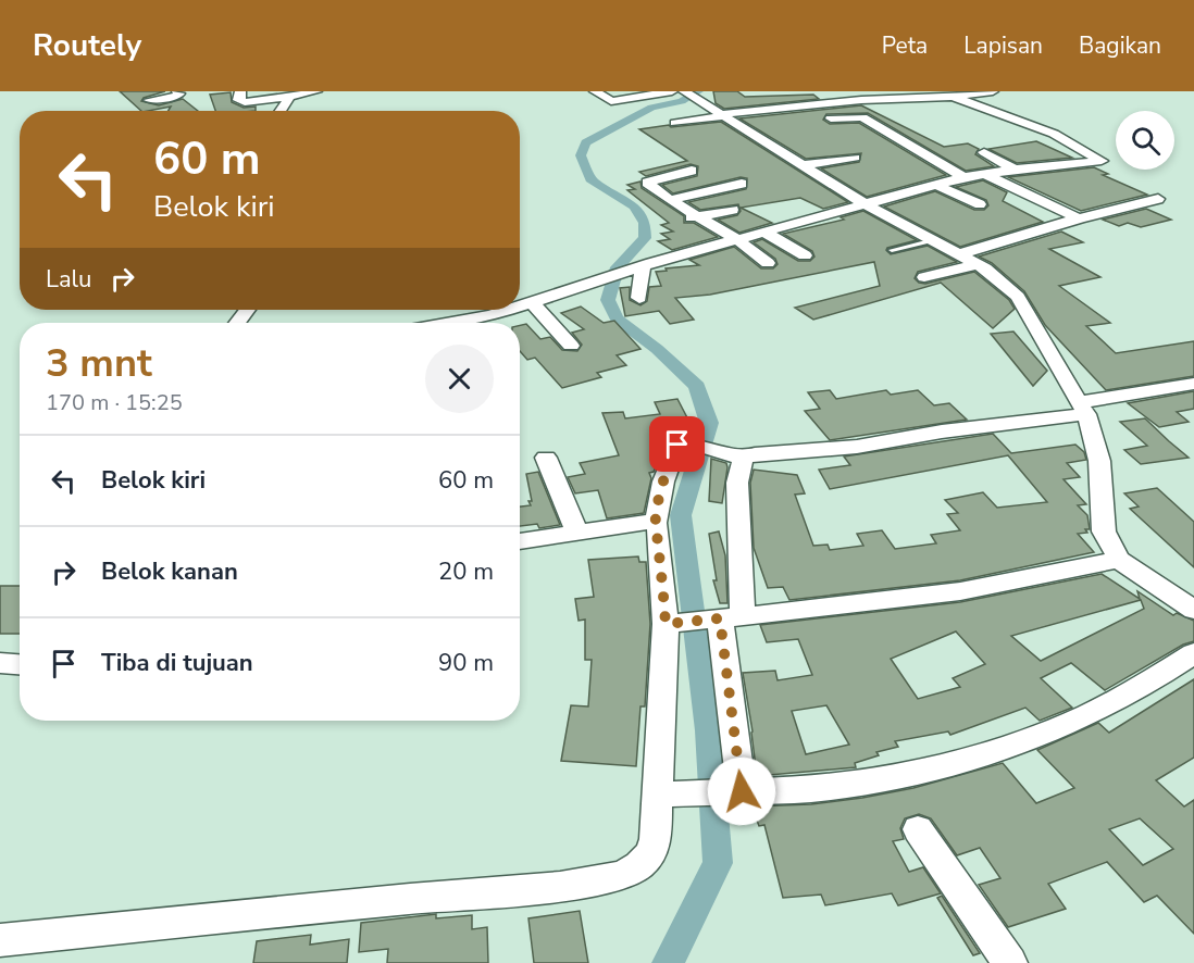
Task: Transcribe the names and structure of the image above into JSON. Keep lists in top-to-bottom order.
{
  "page": {
    "header": "Routely",
    "nav": ["Peta", "Lapisan", "Bagikan"],
    "turn": ["60 m", "Belok kiri"],
    "then": "Lalu",
    "heading": ["3 mnt", "170 m · 15:25"],
    "list": [
      {
        "name": "Belok kiri",
        "value": "60 m"
      },
      {
        "name": "Belok kanan",
        "value": "20 m"
      },
      {
        "name": "Tiba di tujuan",
        "value": "90 m"
      }
    ]
  }
}
